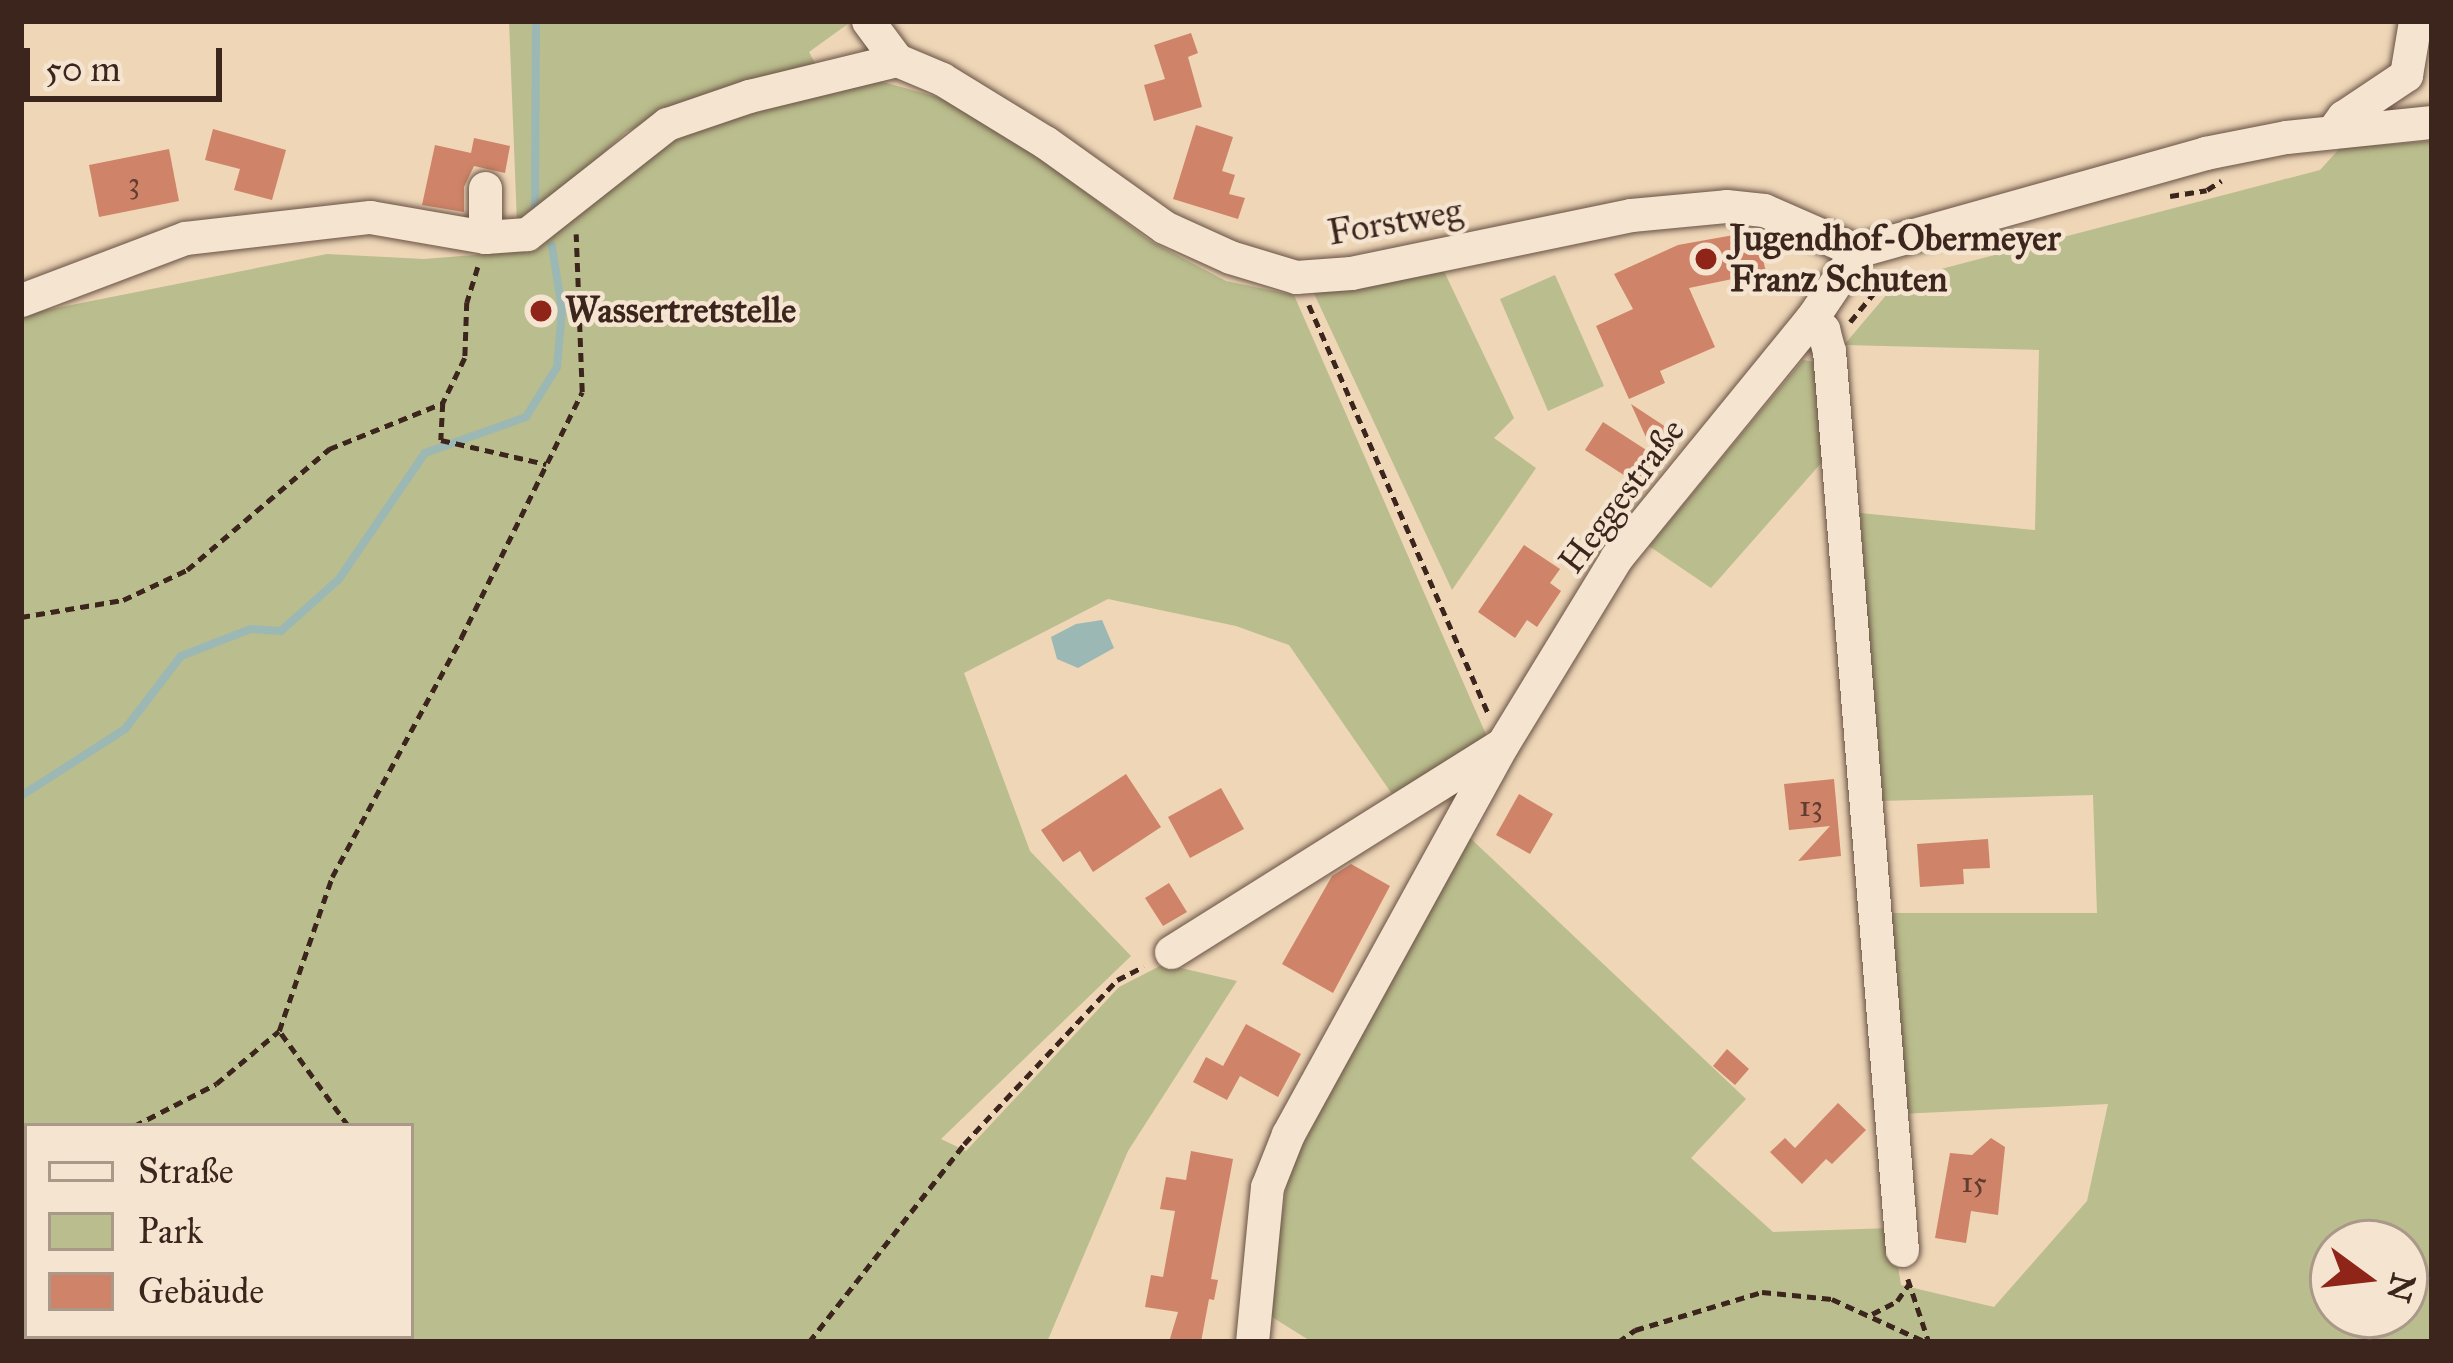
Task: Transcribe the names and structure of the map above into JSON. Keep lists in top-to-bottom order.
{
  "streets": {
    "street": ["Forstweg", "Heggestraße"]
  },
  "crossings": [
    ["Forstweg", "Heggestraße"]
  ],
  "places": ["Jugendhof-Obermeyer Franz Schuten", "Wassertretstelle"],
  "house_numbers": ["3", "13", "15"],
  "legend": ["Straße", "Park", "Gebäude"],
  "scale_bar": "50 m",
  "north": "right"
}
